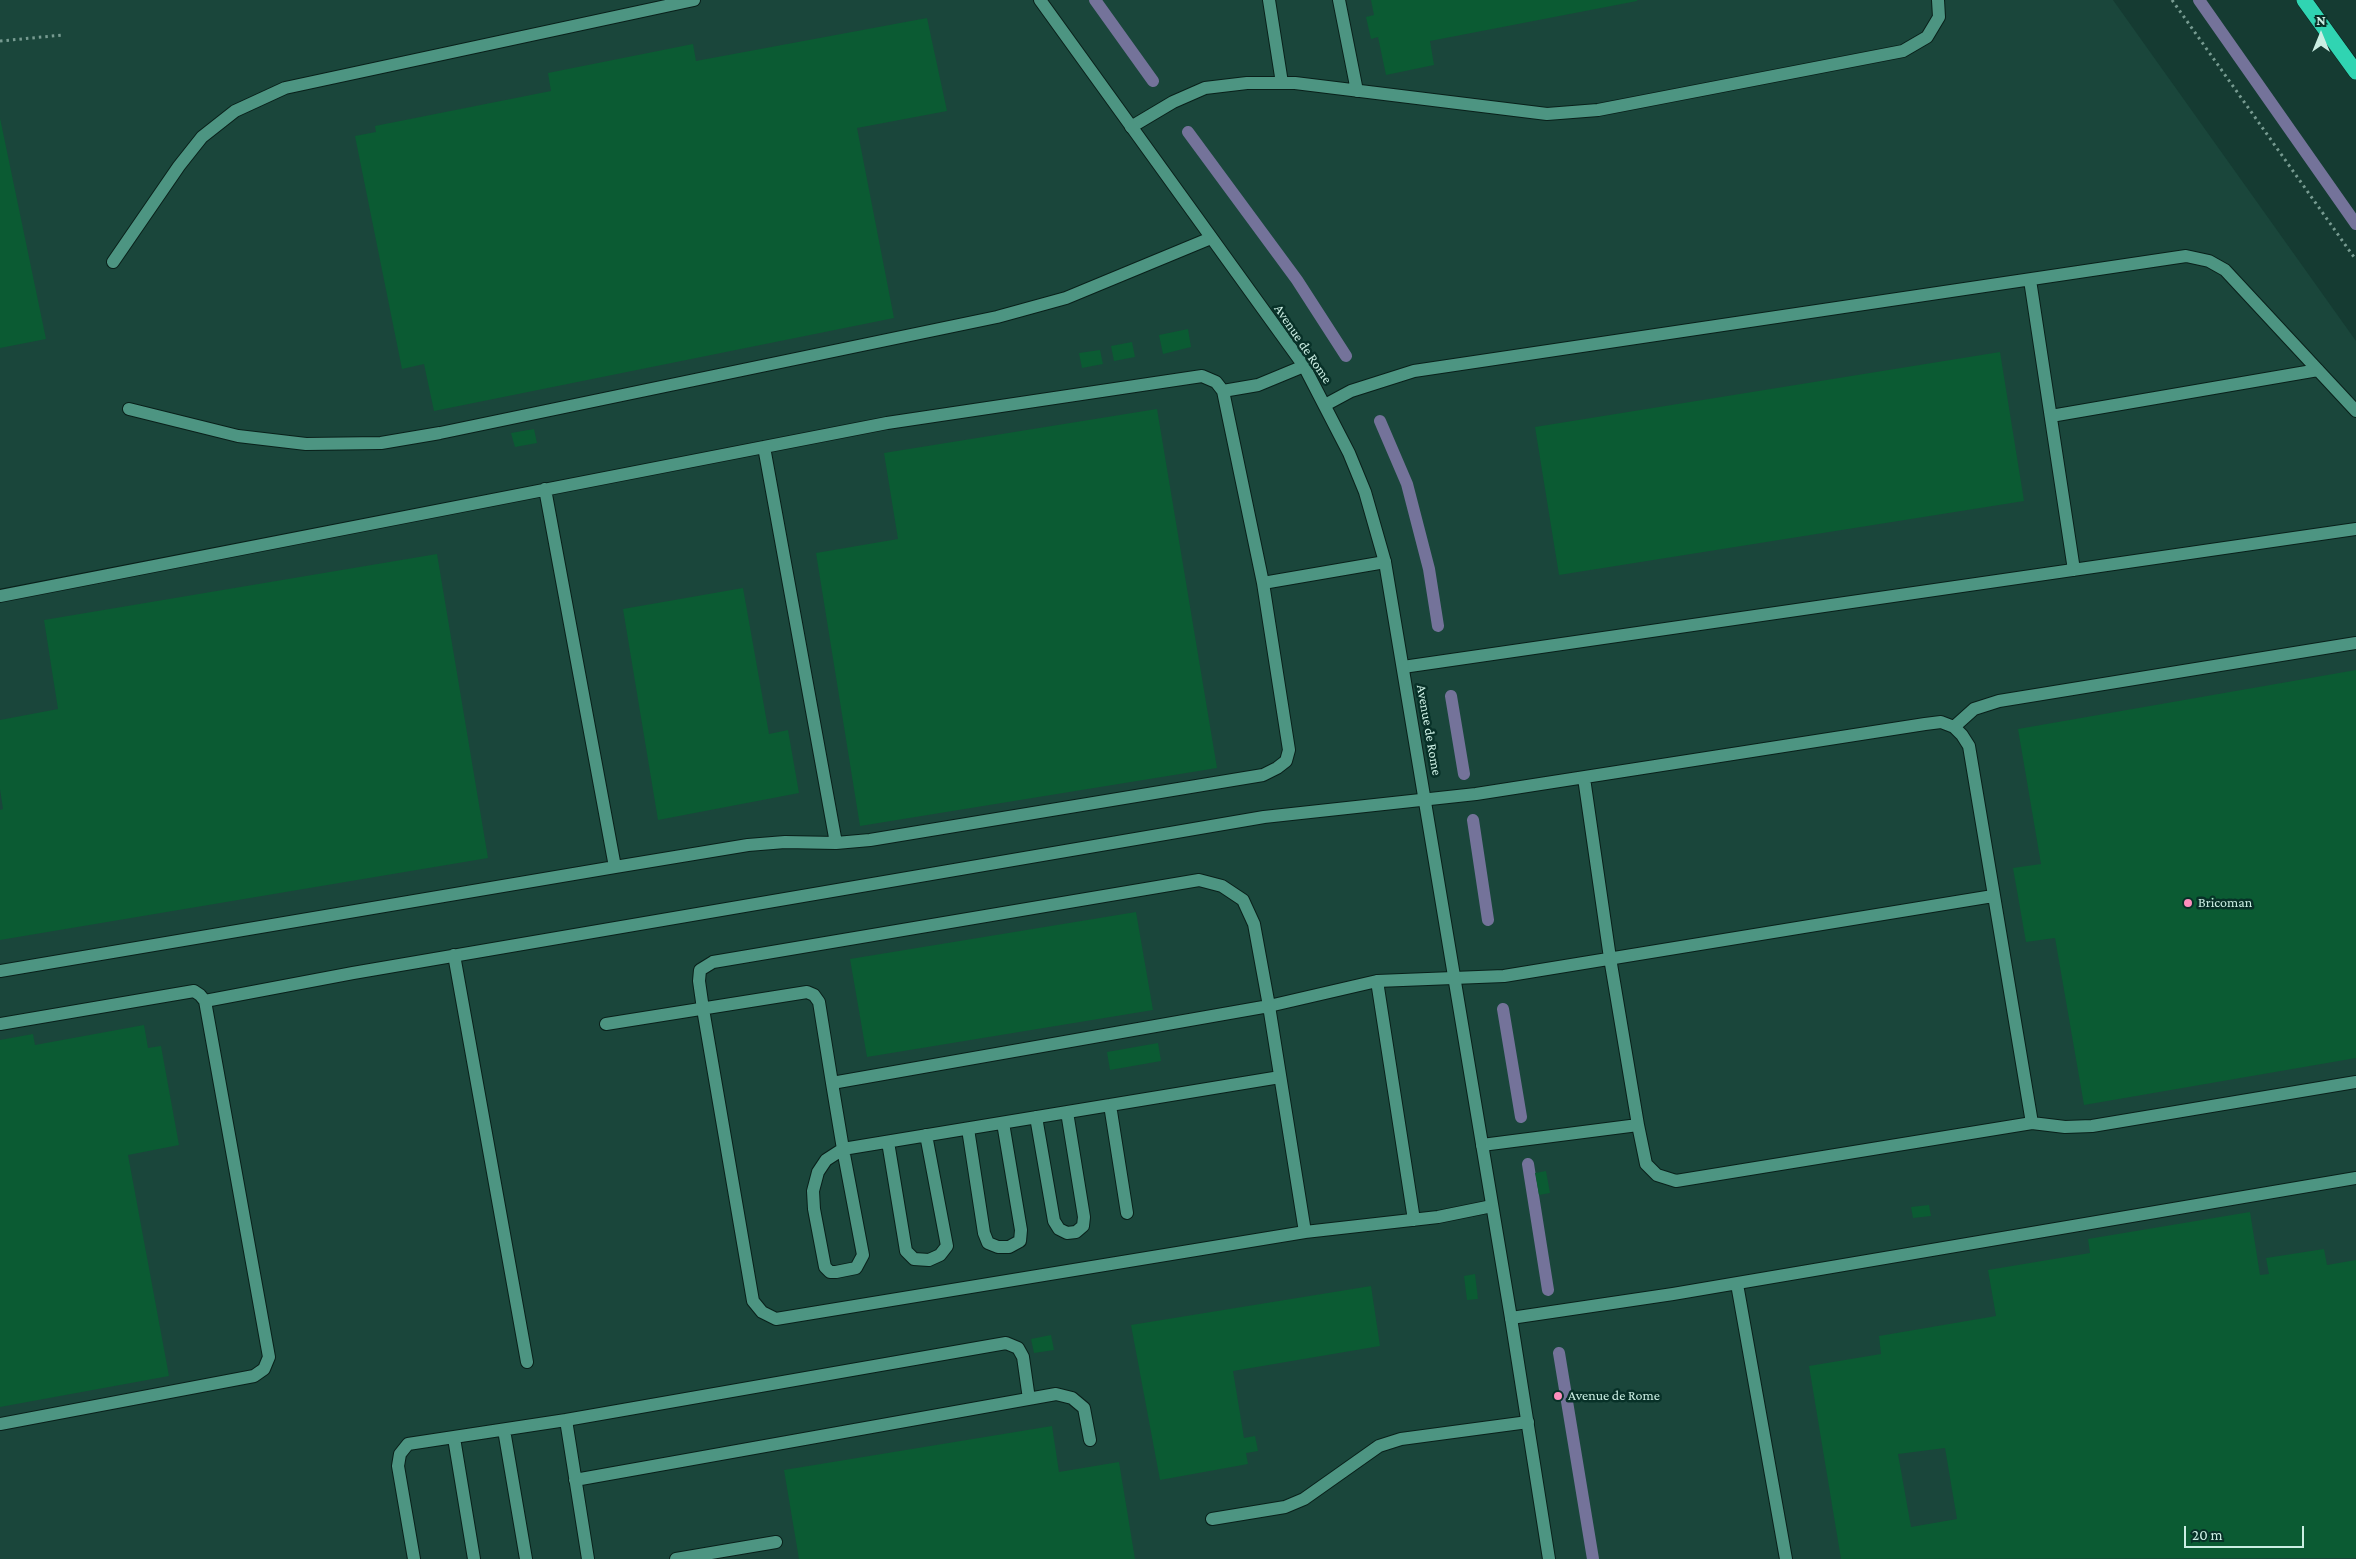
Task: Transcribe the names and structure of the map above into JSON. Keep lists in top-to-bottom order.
{
  "streets": {
    "street": ["Avenue de Rome"]
  },
  "places": ["Bricoman", "Avenue de Rome"],
  "scale_bar": "20 m",
  "north": "top"
}
